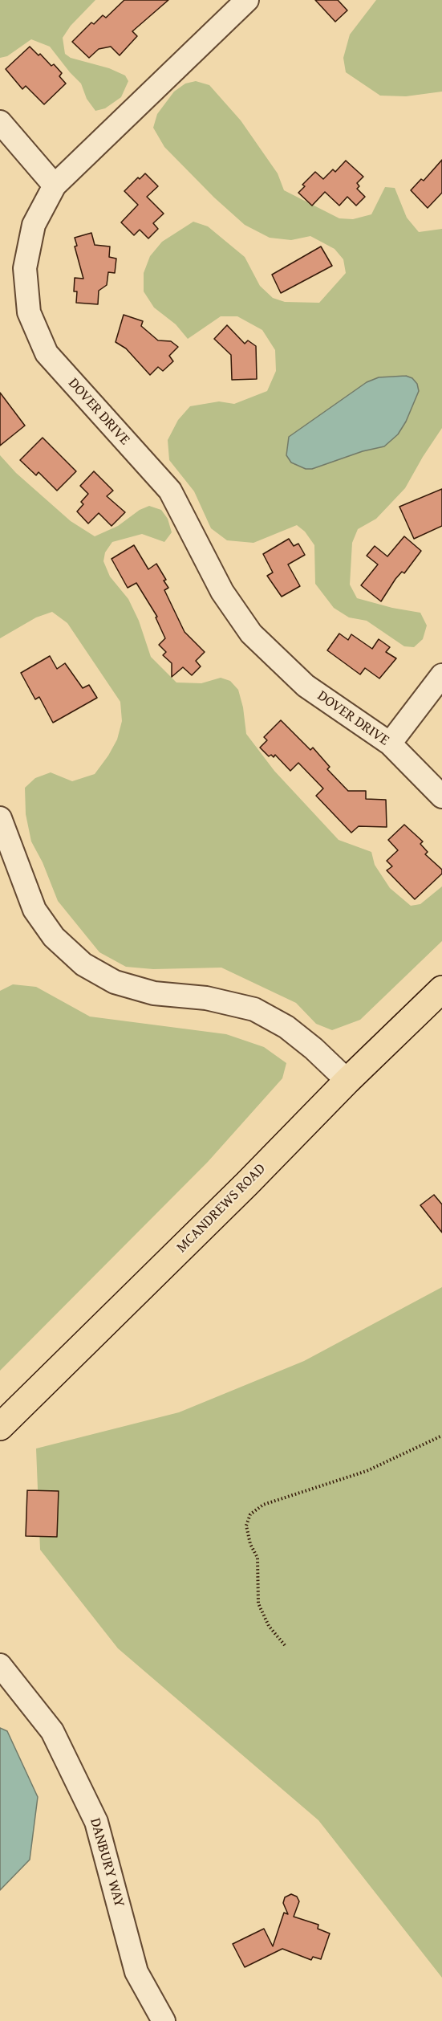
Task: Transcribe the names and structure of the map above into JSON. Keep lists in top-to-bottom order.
{
  "streets": {
    "main road": ["MCANDREWS ROAD"],
    "street": ["DOVER DRIVE", "DANBURY WAY"]
  }
}
